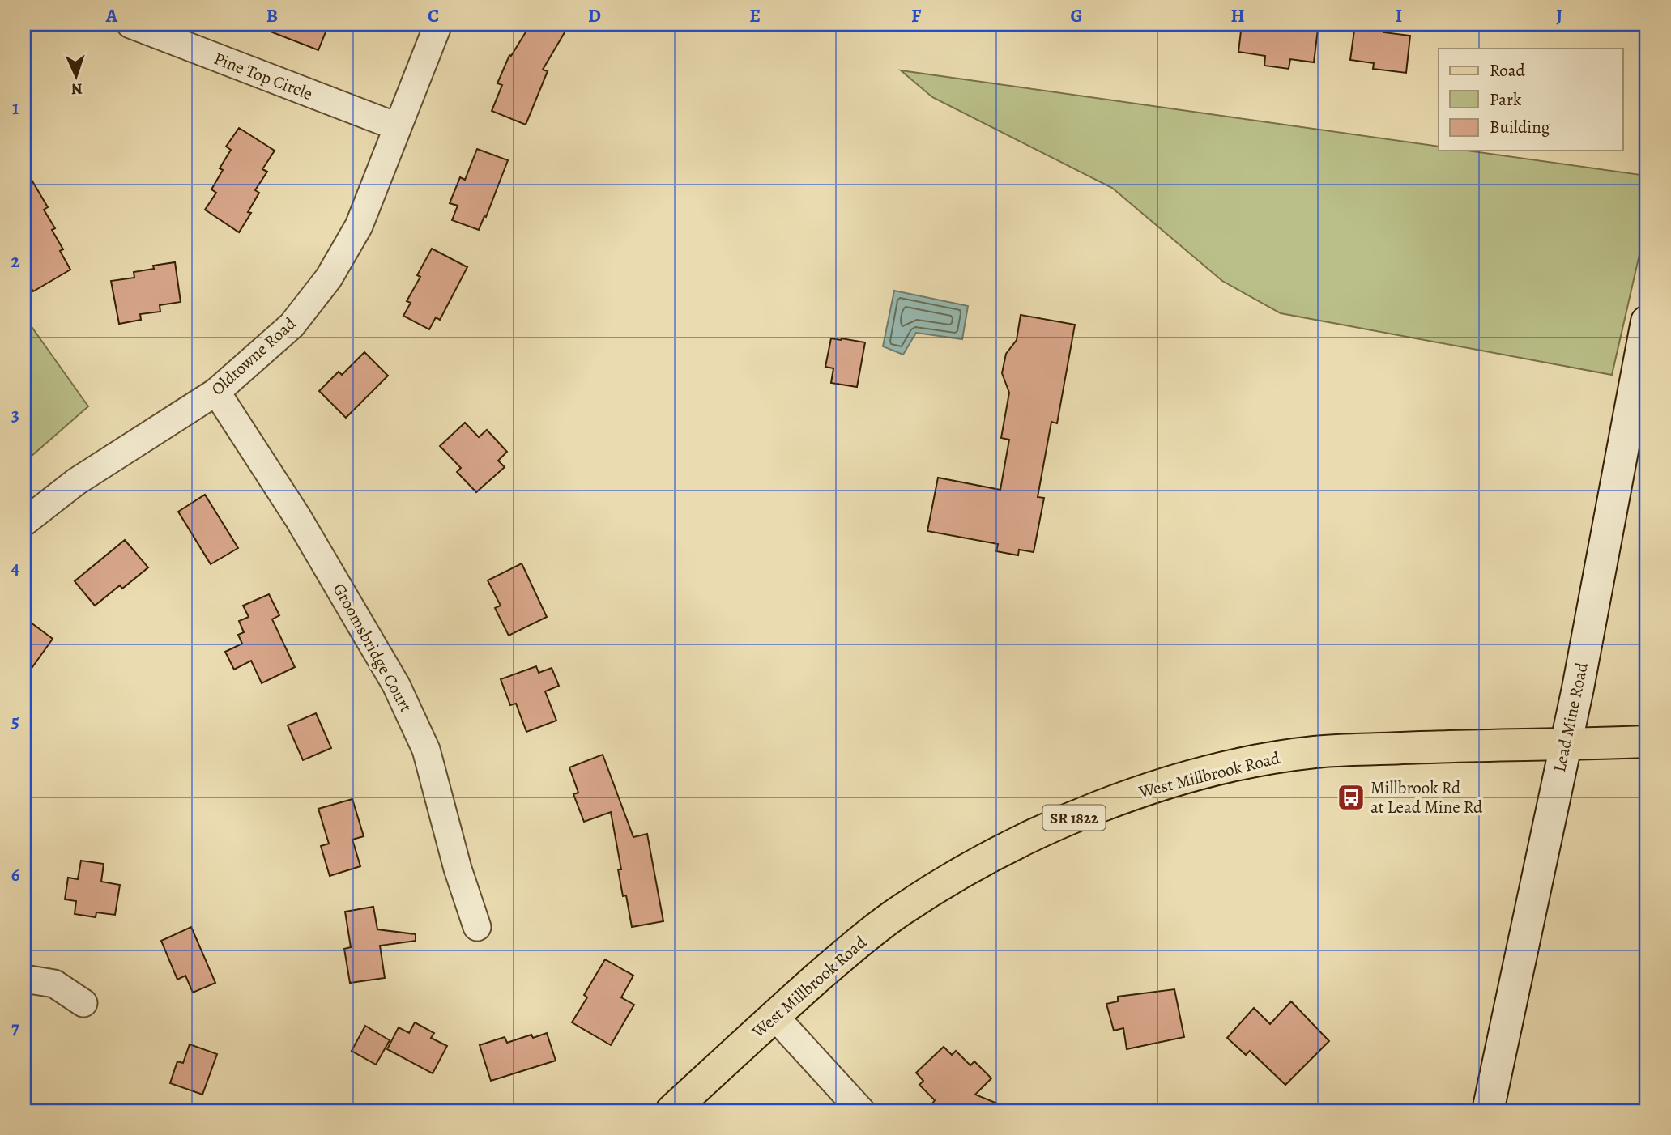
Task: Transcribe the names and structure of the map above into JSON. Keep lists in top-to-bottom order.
{
  "streets": {
    "main road": ["Lead Mine Road", "West Millbrook Road", "SR 1822"],
    "street": ["Pine Top Circle", "Oldtowne Road", "Groomsbridge Court"]
  },
  "crossings": [
    ["Pine Top Circle", "Oldtowne Road"],
    ["Oldtowne Road", "Groomsbridge Court"],
    ["Lead Mine Road", "West Millbrook Road"]
  ],
  "places": {
    "bus stop": ["Millbrook Rd at Lead Mine Rd"]
  },
  "legend": ["Road", "Park", "Building"],
  "north": "bottom",
  "grid": {
    "columns": [
      "A",
      "B",
      "C",
      "D",
      "E",
      "F",
      "G",
      "H",
      "I",
      "J"
    ],
    "rows": [
      "1",
      "2",
      "3",
      "4",
      "5",
      "6",
      "7"
    ]
  }
}
